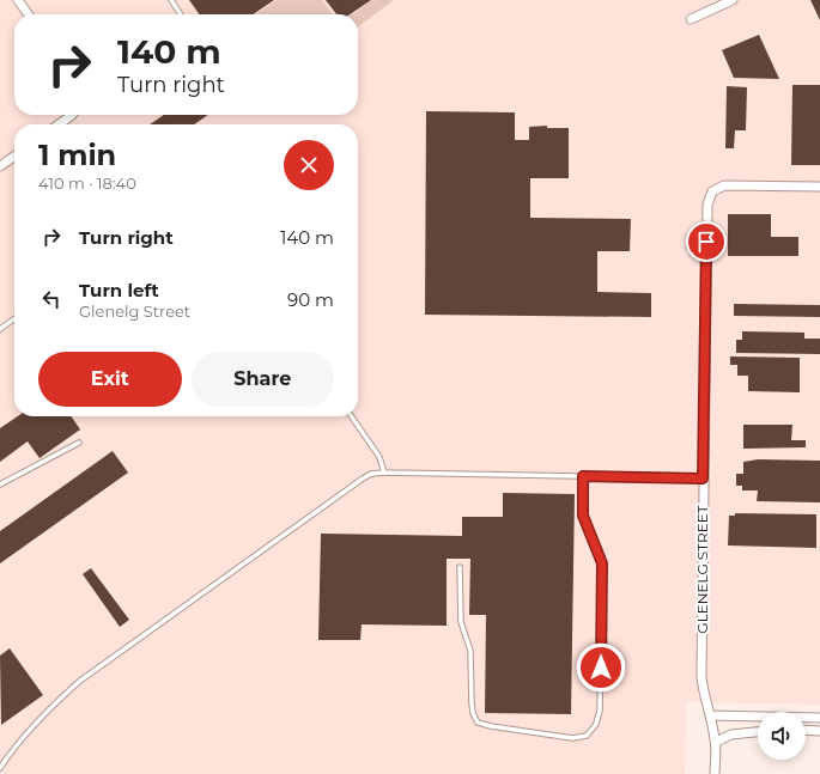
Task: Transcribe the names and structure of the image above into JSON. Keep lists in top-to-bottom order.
{
  "streets": {
    "street": ["GLENELG STREET"]
  },
  "page": {
    "turn": ["140 m", "Turn right"],
    "heading": ["1 min", "410 m · 18:40"],
    "list": [
      {
        "name": "Turn right",
        "value": "140 m"
      },
      {
        "name": "Turn left",
        "note": "Glenelg Street",
        "value": "90 m"
      }
    ],
    "buttons": ["Exit", "Share"]
  }
}
